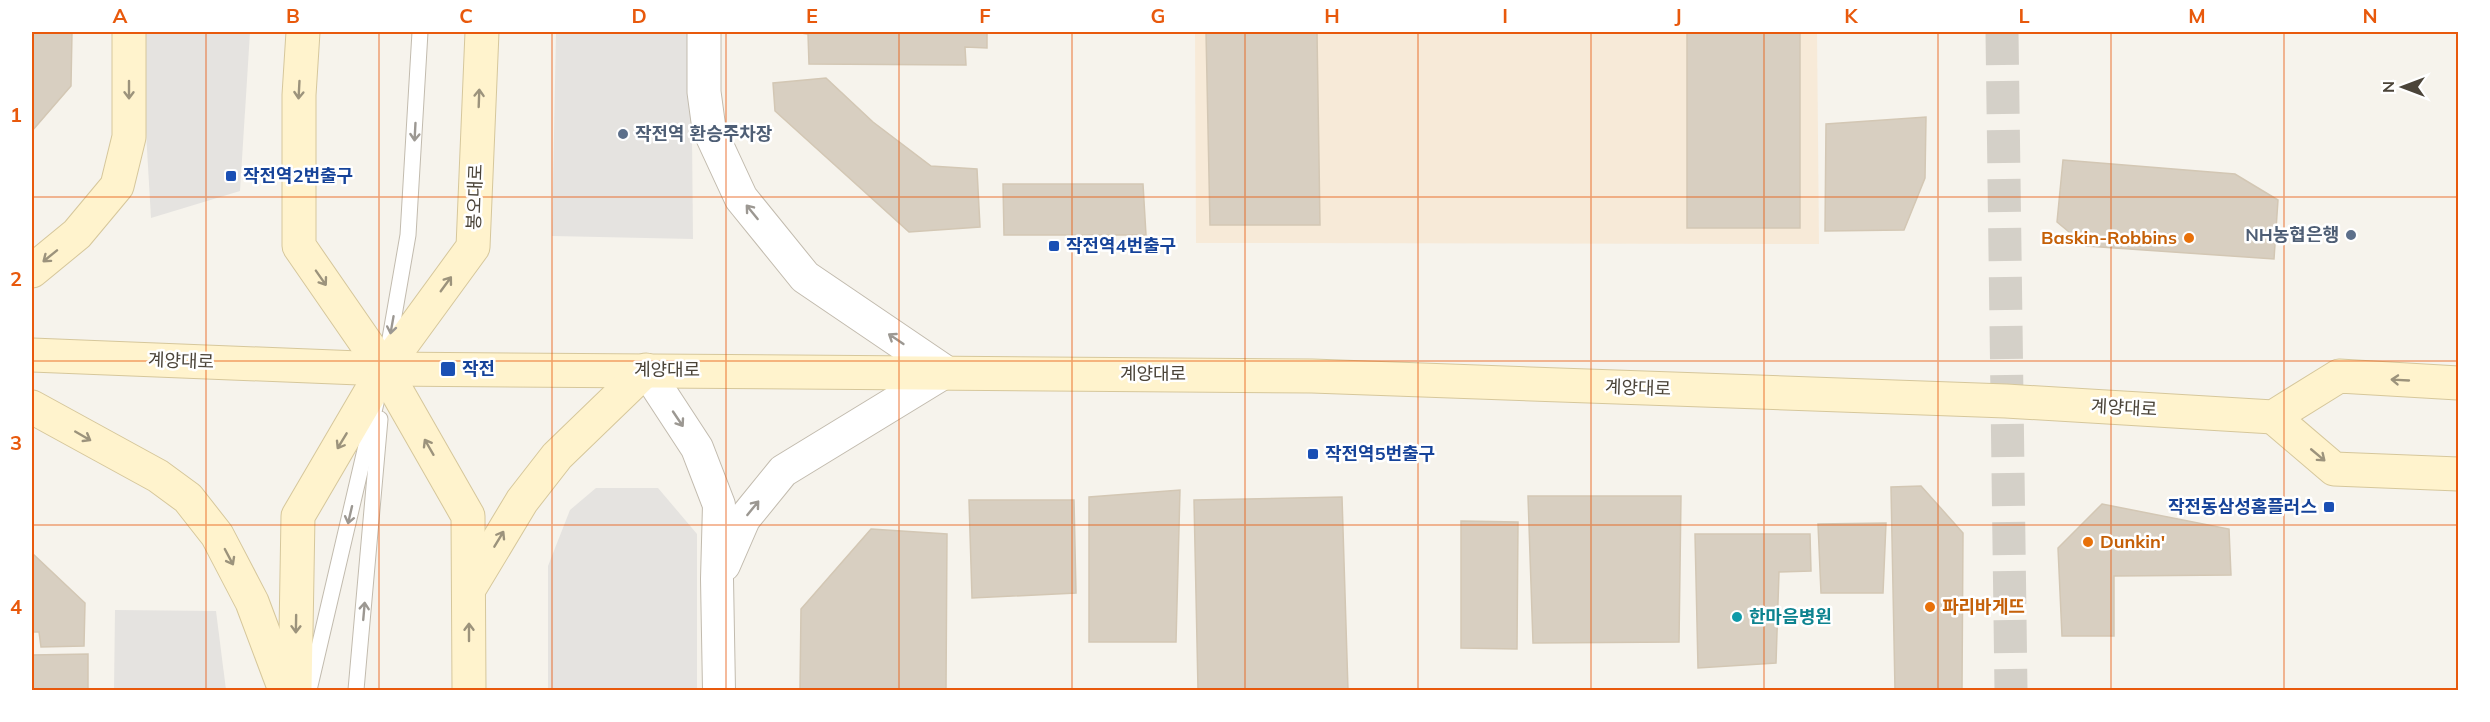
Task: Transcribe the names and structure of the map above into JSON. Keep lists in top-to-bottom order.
{
  "streets": {
    "main road": ["봉오대로", "계양대로"]
  },
  "crossings": [
    ["봉오대로", "계양대로"]
  ],
  "places": {
    "other": [
      "작전역 환승주차장",
      "NH농협은행",
      "Baskin-Robbins",
      "Dunkin'",
      "파리바게뜨",
      "한마음병원"
    ],
    "transit": [
      "작전역2번출구",
      "작전역4번출구",
      "작전",
      "작전역5번출구",
      "작전동삼성홈플러스"
    ]
  },
  "north": "left",
  "grid": {
    "columns": [
      "A",
      "B",
      "C",
      "D",
      "E",
      "F",
      "G",
      "H",
      "I",
      "J",
      "K",
      "L",
      "M",
      "N"
    ],
    "rows": [
      "1",
      "2",
      "3",
      "4"
    ]
  }
}
